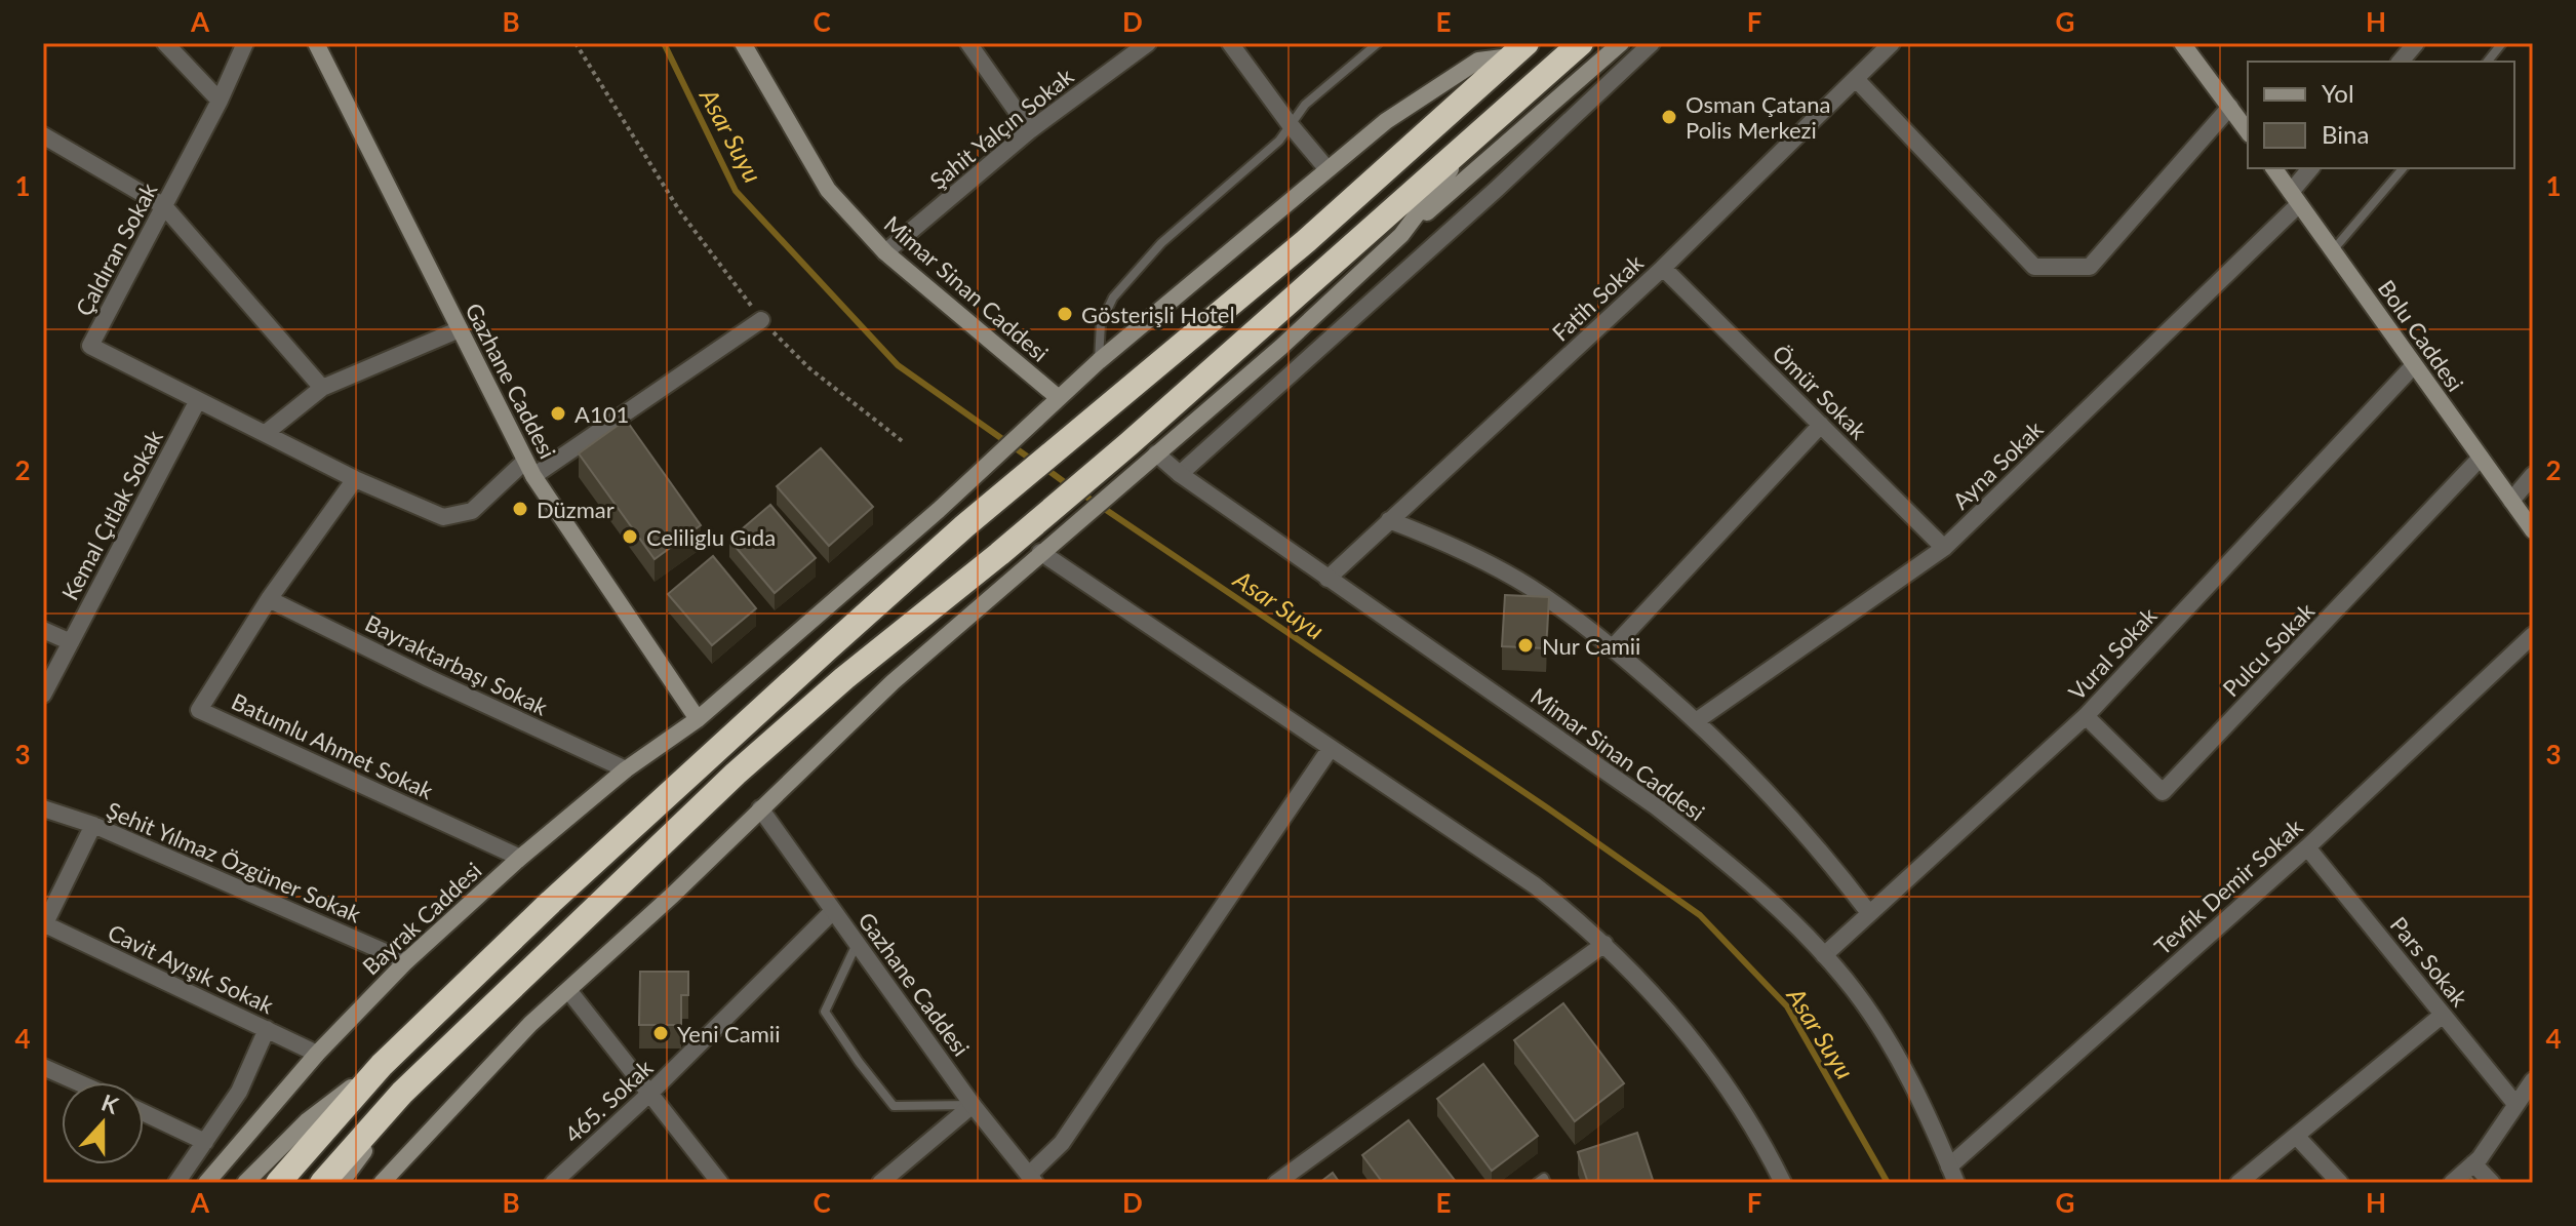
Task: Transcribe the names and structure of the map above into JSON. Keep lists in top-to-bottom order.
{
  "streets": {
    "main road": [
      "Mimar Sinan Caddesi",
      "Bolu Caddesi",
      "Gazhane Caddesi",
      "Bayrak Caddesi"
    ],
    "street": [
      "Şahit Yalçın Sokak",
      "Çaldıran Sokak",
      "Fatih Sokak",
      "Ömür Sokak",
      "Ayna Sokak",
      "Kemal Çıtlak Sokak",
      "Pulcu Sokak",
      "Vural Sokak",
      "Bayraktarbaşı Sokak",
      "Batumlu Ahmet Sokak",
      "Şehit Yılmaz Özgüner Sokak",
      "Tevfik Demir Sokak",
      "Pars Sokak",
      "Cavit Ayışık Sokak",
      "465. Sokak"
    ]
  },
  "crossings": [
    ["Şahit Yalçın Sokak", "Mimar Sinan Caddesi"],
    ["Çaldıran Sokak", "Gazhane Caddesi"],
    ["Çaldıran Sokak", "Kemal Çıtlak Sokak"],
    ["Çaldıran Sokak", "Batumlu Ahmet Sokak"],
    ["Mimar Sinan Caddesi", "Fatih Sokak"],
    ["Mimar Sinan Caddesi", "Vural Sokak"],
    ["Mimar Sinan Caddesi", "Tevfik Demir Sokak"],
    ["Mimar Sinan Caddesi", "Bayrak Caddesi"],
    ["Fatih Sokak", "Ömür Sokak"],
    ["Bolu Caddesi", "Ayna Sokak"],
    ["Bolu Caddesi", "Pulcu Sokak"],
    ["Bolu Caddesi", "Vural Sokak"],
    ["Gazhane Caddesi", "Bayrak Caddesi"],
    ["Gazhane Caddesi", "465. Sokak"],
    ["Ömür Sokak", "Ayna Sokak"],
    ["Pulcu Sokak", "Vural Sokak"],
    ["Bayraktarbaşı Sokak", "Batumlu Ahmet Sokak"],
    ["Bayraktarbaşı Sokak", "Bayrak Caddesi"],
    ["Batumlu Ahmet Sokak", "Bayrak Caddesi"],
    ["Şehit Yılmaz Özgüner Sokak", "Bayrak Caddesi"],
    ["Tevfik Demir Sokak", "Pars Sokak"],
    ["Bayrak Caddesi", "Cavit Ayışık Sokak"]
  ],
  "water": ["Asar Suyu"],
  "places": [
    "Osman Çatana Polis Merkezi",
    "Gösterişli Hotel",
    "A101",
    "Düzmar",
    "Celiliglu Gıda",
    "Nur Camii",
    "Yeni Camii"
  ],
  "legend": ["Yol", "Bina"],
  "north": "top",
  "grid": {
    "columns": [
      "A",
      "B",
      "C",
      "D",
      "E",
      "F",
      "G",
      "H"
    ],
    "rows": [
      "1",
      "2",
      "3",
      "4"
    ]
  }
}
